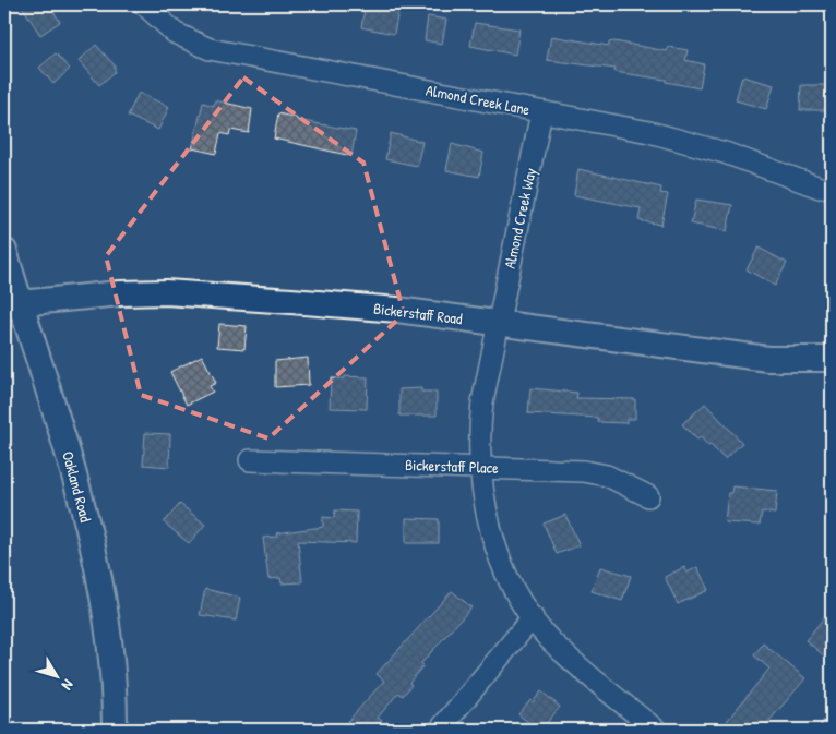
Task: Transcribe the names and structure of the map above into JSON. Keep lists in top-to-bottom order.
{
  "streets": {
    "street": [
      "Almond Creek Lane",
      "Almond Creek Way",
      "Bickerstaff Road",
      "Bickerstaff Place",
      "Oakland Road"
    ]
  },
  "crossings": [
    ["Almond Creek Lane", "Almond Creek Way"],
    ["Almond Creek Way", "Bickerstaff Road"],
    ["Almond Creek Way", "Bickerstaff Place"],
    ["Bickerstaff Road", "Oakland Road"]
  ],
  "north": "bottom right"
}
